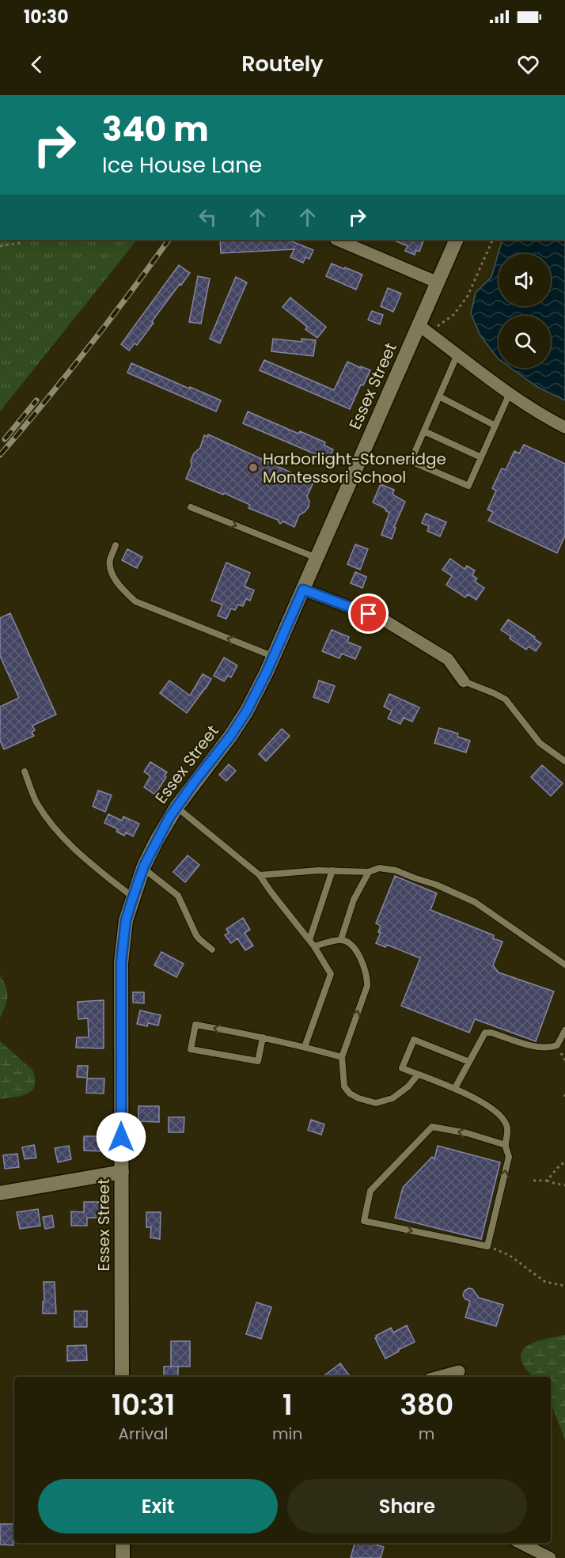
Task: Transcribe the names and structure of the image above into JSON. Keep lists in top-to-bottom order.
{
  "streets": {
    "main road": ["Essex Street"]
  },
  "places": ["Harborlight-Stoneridge Montessori School"],
  "page": {
    "status": "10:30",
    "header": "Routely",
    "turn": ["340 m", "Ice House Lane"],
    "eta": [
      "10:31",
      "Arrival",
      "1",
      "min",
      "380",
      "m"
    ],
    "buttons": ["Exit", "Share"]
  }
}
